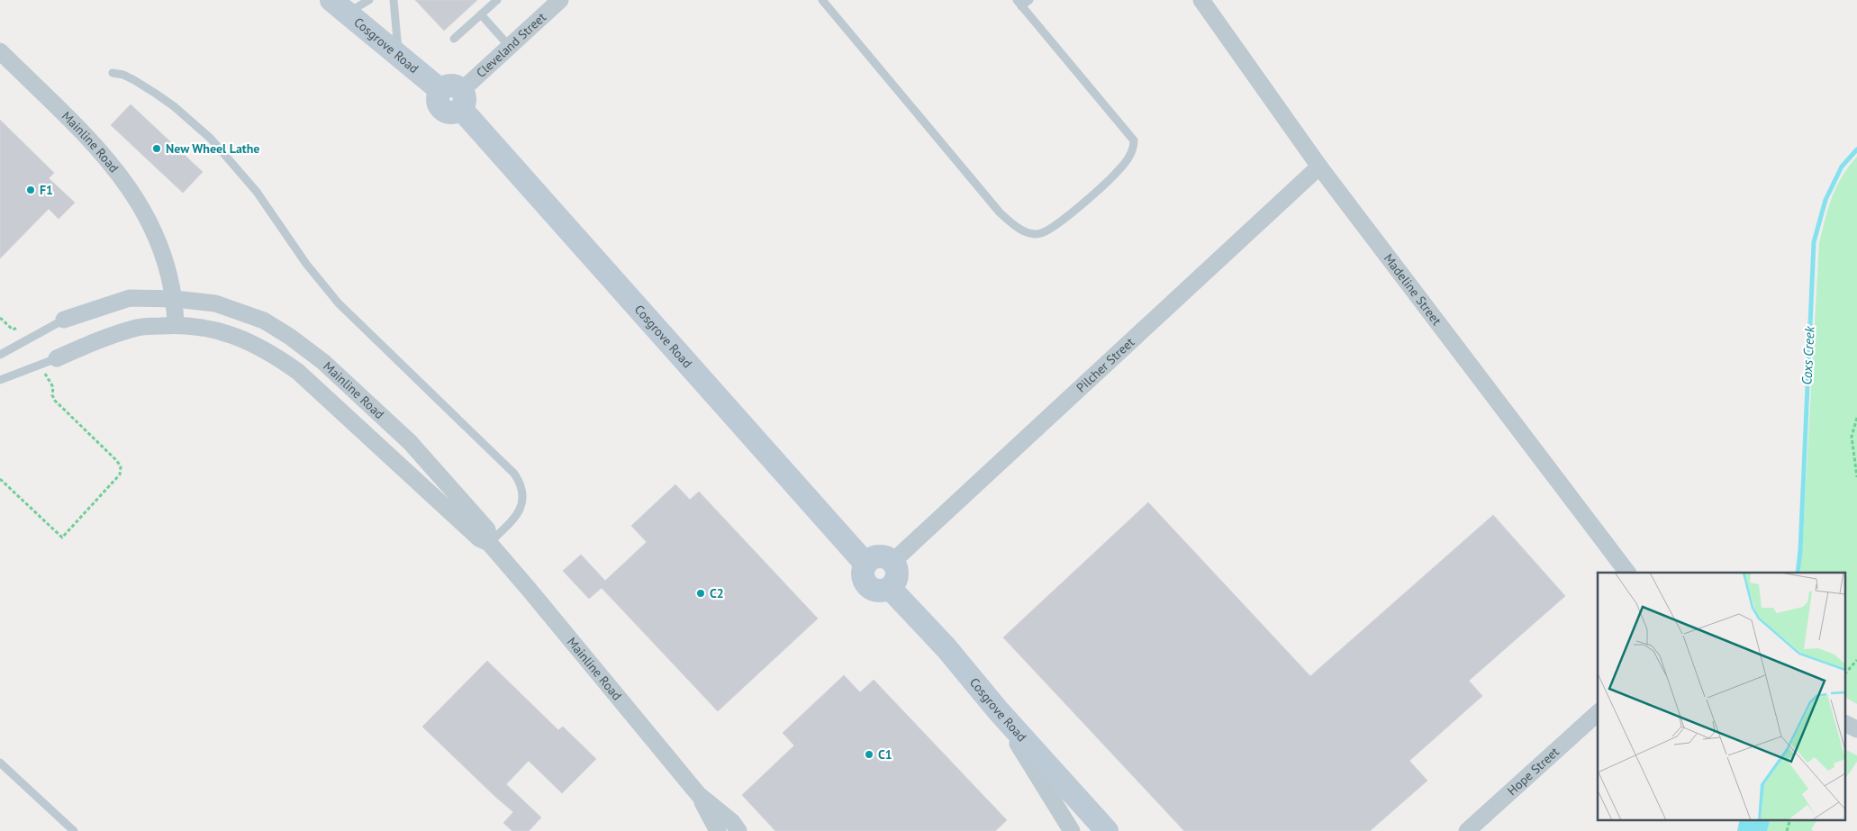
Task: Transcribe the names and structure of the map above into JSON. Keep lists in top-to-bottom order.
{
  "streets": {
    "main road": ["Cosgrove Road"],
    "street": [
      "Cleveland Street",
      "Mainline Road",
      "Madeline Street",
      "Pilcher Street",
      "Hope Street"
    ]
  },
  "crossings": [
    ["Cosgrove Road", "Cleveland Street"],
    ["Cosgrove Road", "Pilcher Street"],
    ["Madeline Street", "Pilcher Street"]
  ],
  "water": ["Coxs Creek"],
  "places": [
    "New Wheel Lathe",
    "F1",
    "C2",
    "C1"
  ]
}
